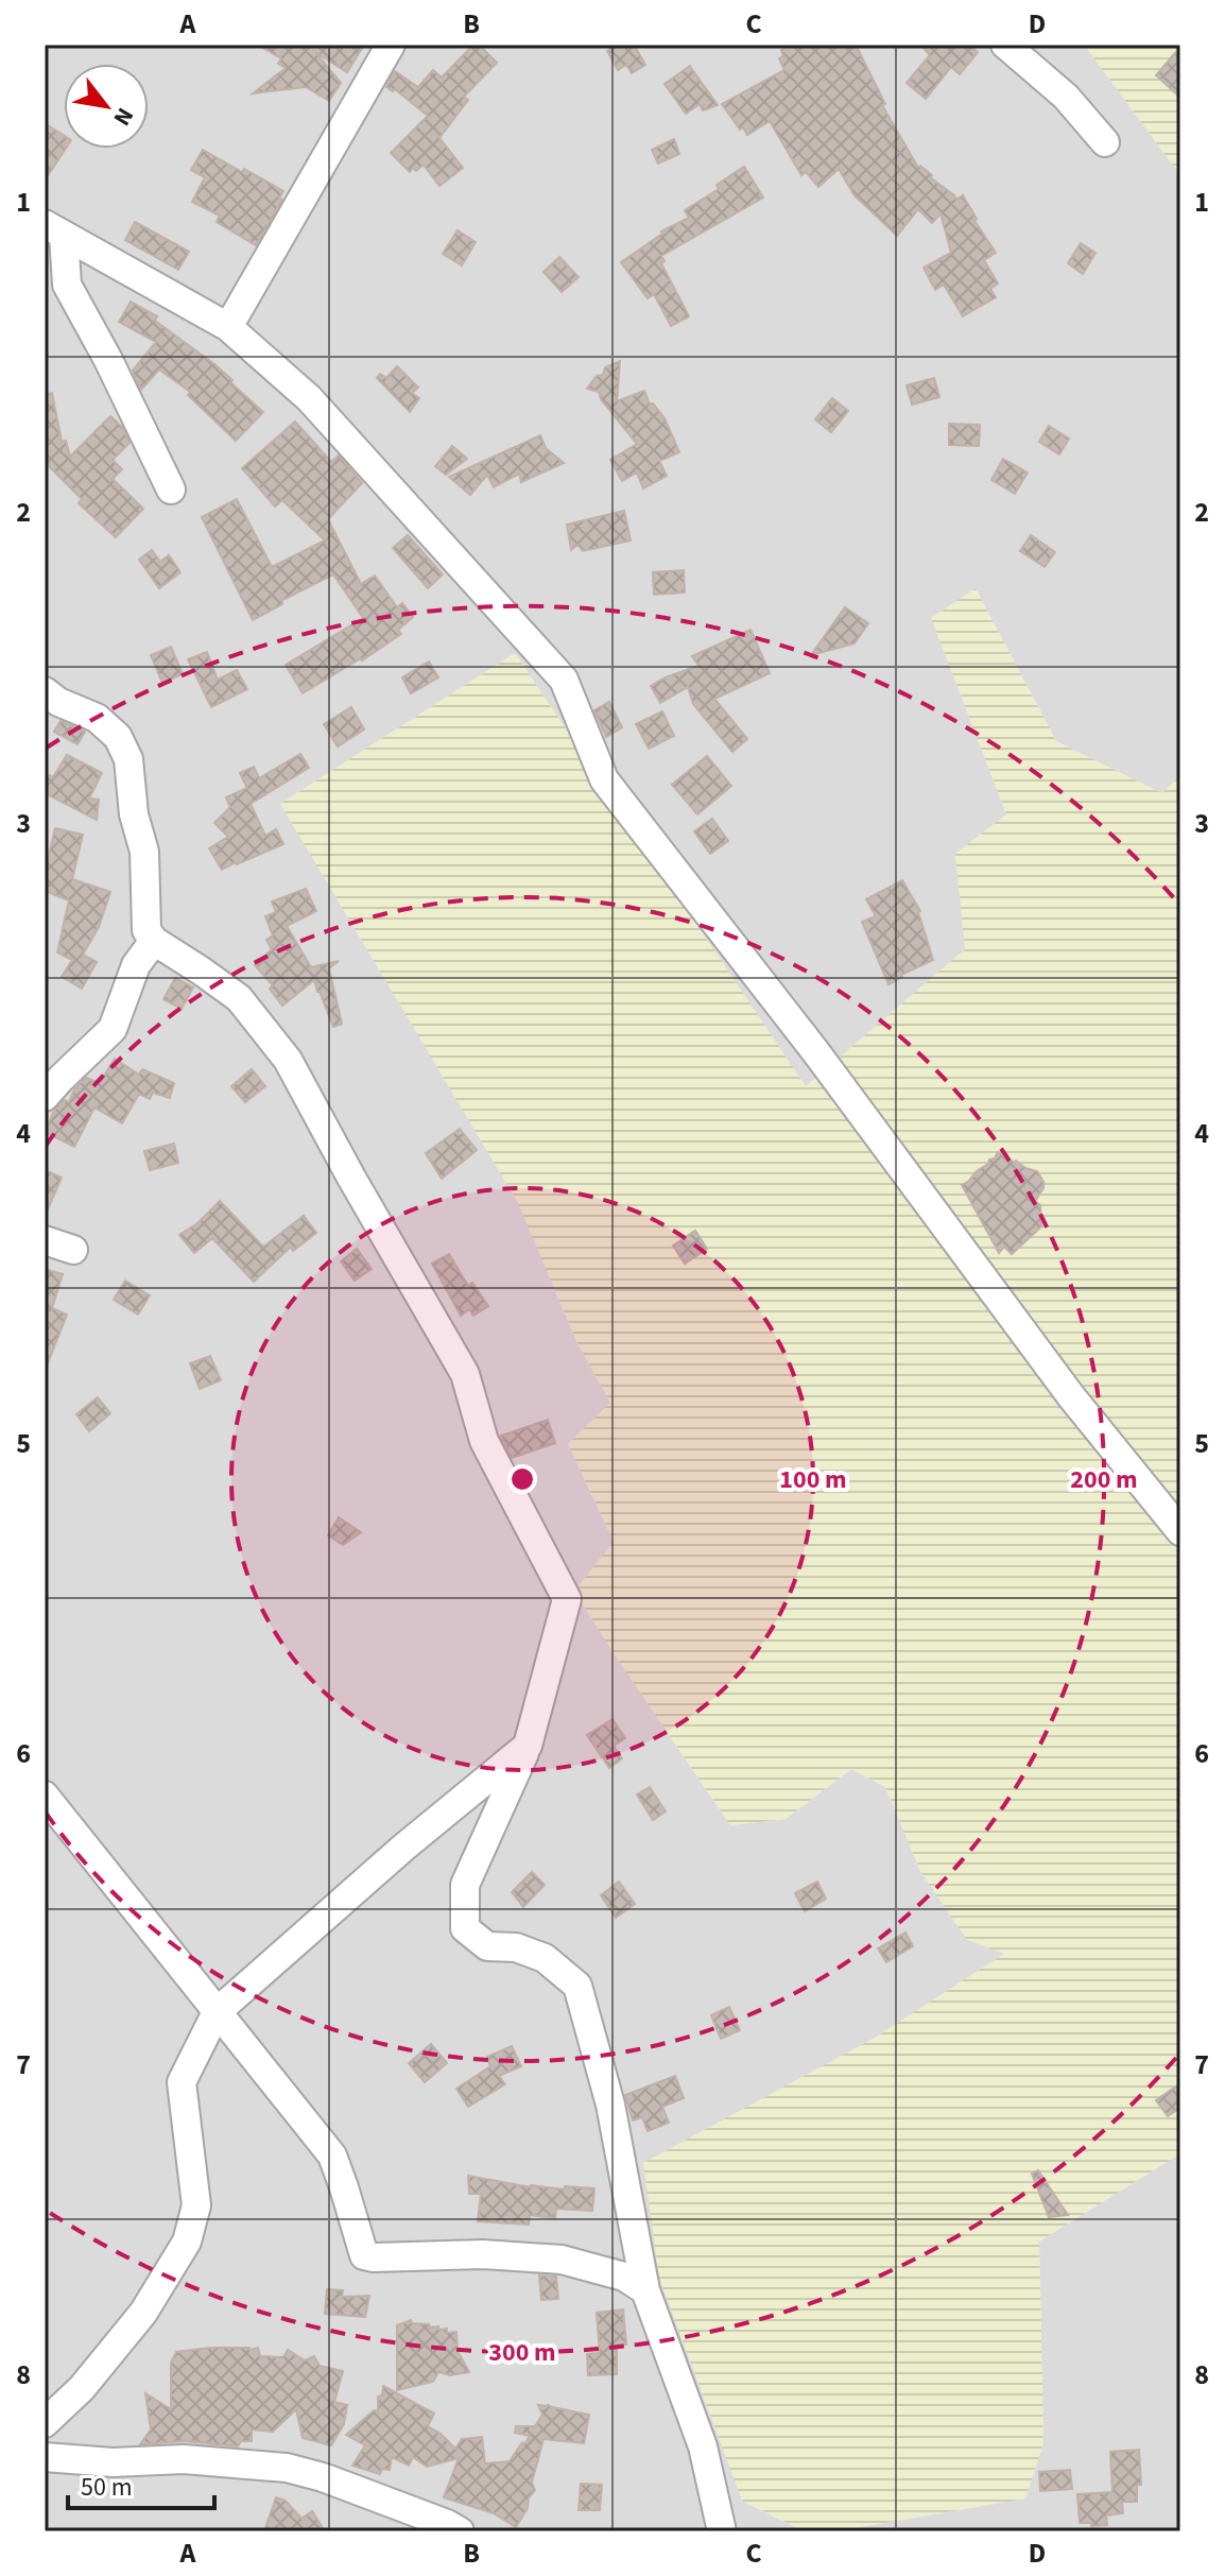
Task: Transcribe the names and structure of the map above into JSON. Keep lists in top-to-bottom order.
{
  "scale_bar": "50 m",
  "north": "bottom right",
  "grid": {
    "columns": [
      "A",
      "B",
      "C",
      "D"
    ],
    "rows": [
      "1",
      "2",
      "3",
      "4",
      "5",
      "6",
      "7",
      "8"
    ]
  },
  "rings": ["100 m", "200 m", "300 m"]
}
